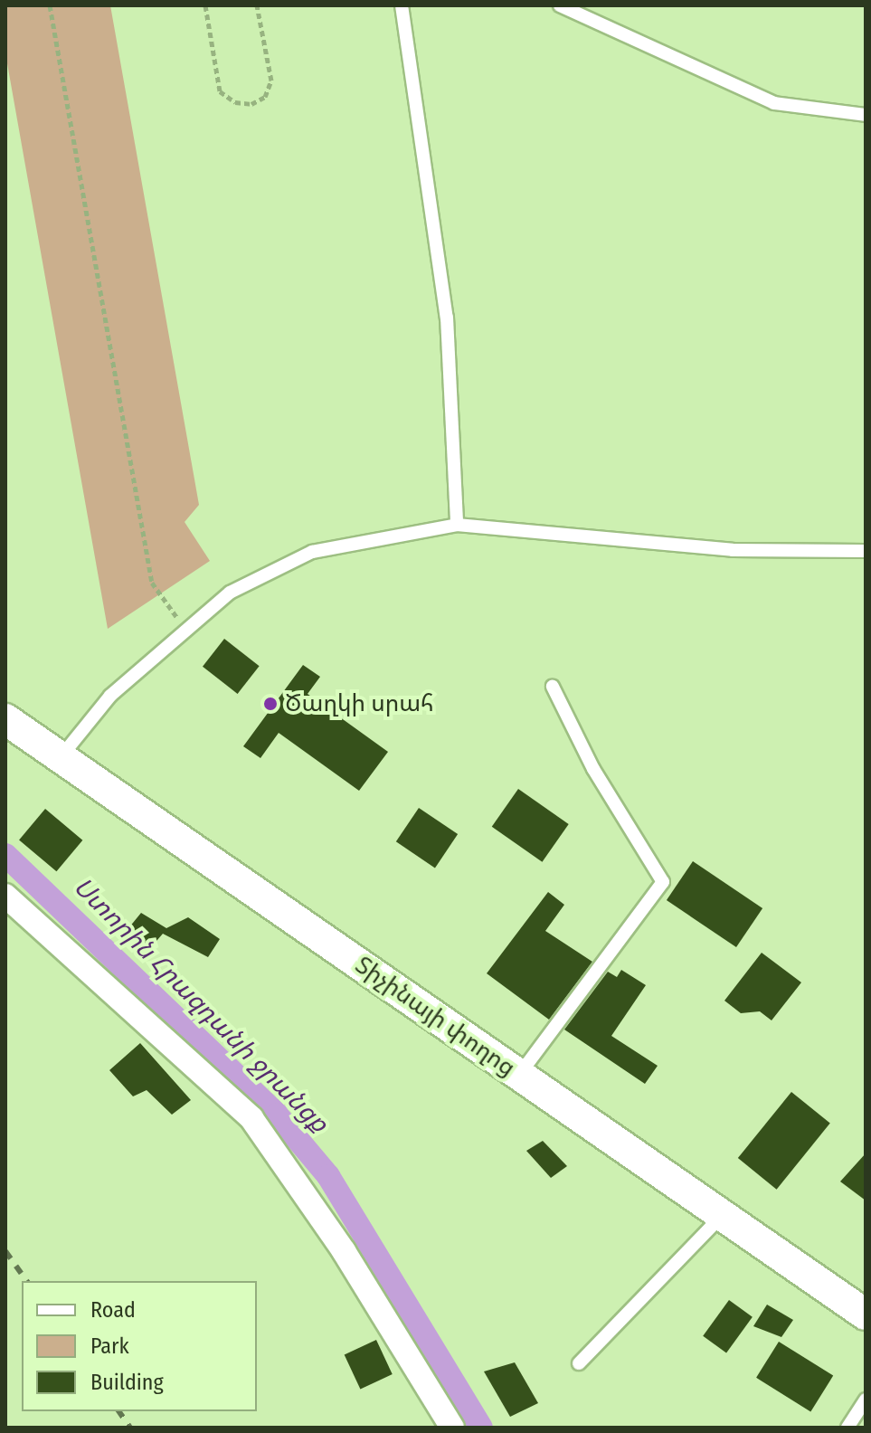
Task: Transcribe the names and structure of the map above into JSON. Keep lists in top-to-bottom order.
{
  "streets": {
    "street": ["Տիչինայի փողոց"]
  },
  "water": ["Ստորին Հրազդանի ջրանցք"],
  "places": ["Ծաղկի սրահ"],
  "legend": ["Road", "Park", "Building"]
}
